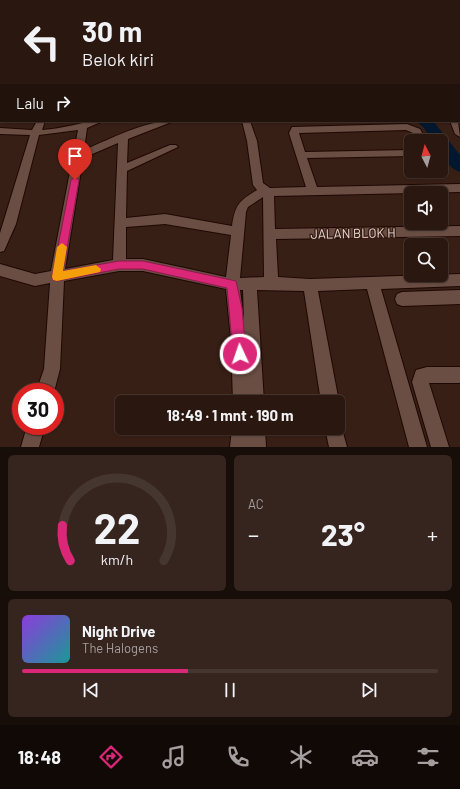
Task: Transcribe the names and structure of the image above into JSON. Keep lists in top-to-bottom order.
{
  "streets": {
    "street": ["JALAN BLOK H"]
  },
  "north": "top",
  "page": {
    "turn": ["30 m", "Belok kiri"],
    "then": "Lalu",
    "limit": "30",
    "trip": "18:49 · 1 mnt · 190 m",
    "tile": "AC",
    "heat": ["−", "23°", "+"],
    "song": ["Night Drive", "The Halogens"],
    "tabs": "18:48",
    "gauge": ["22", "km/h"]
  }
}
